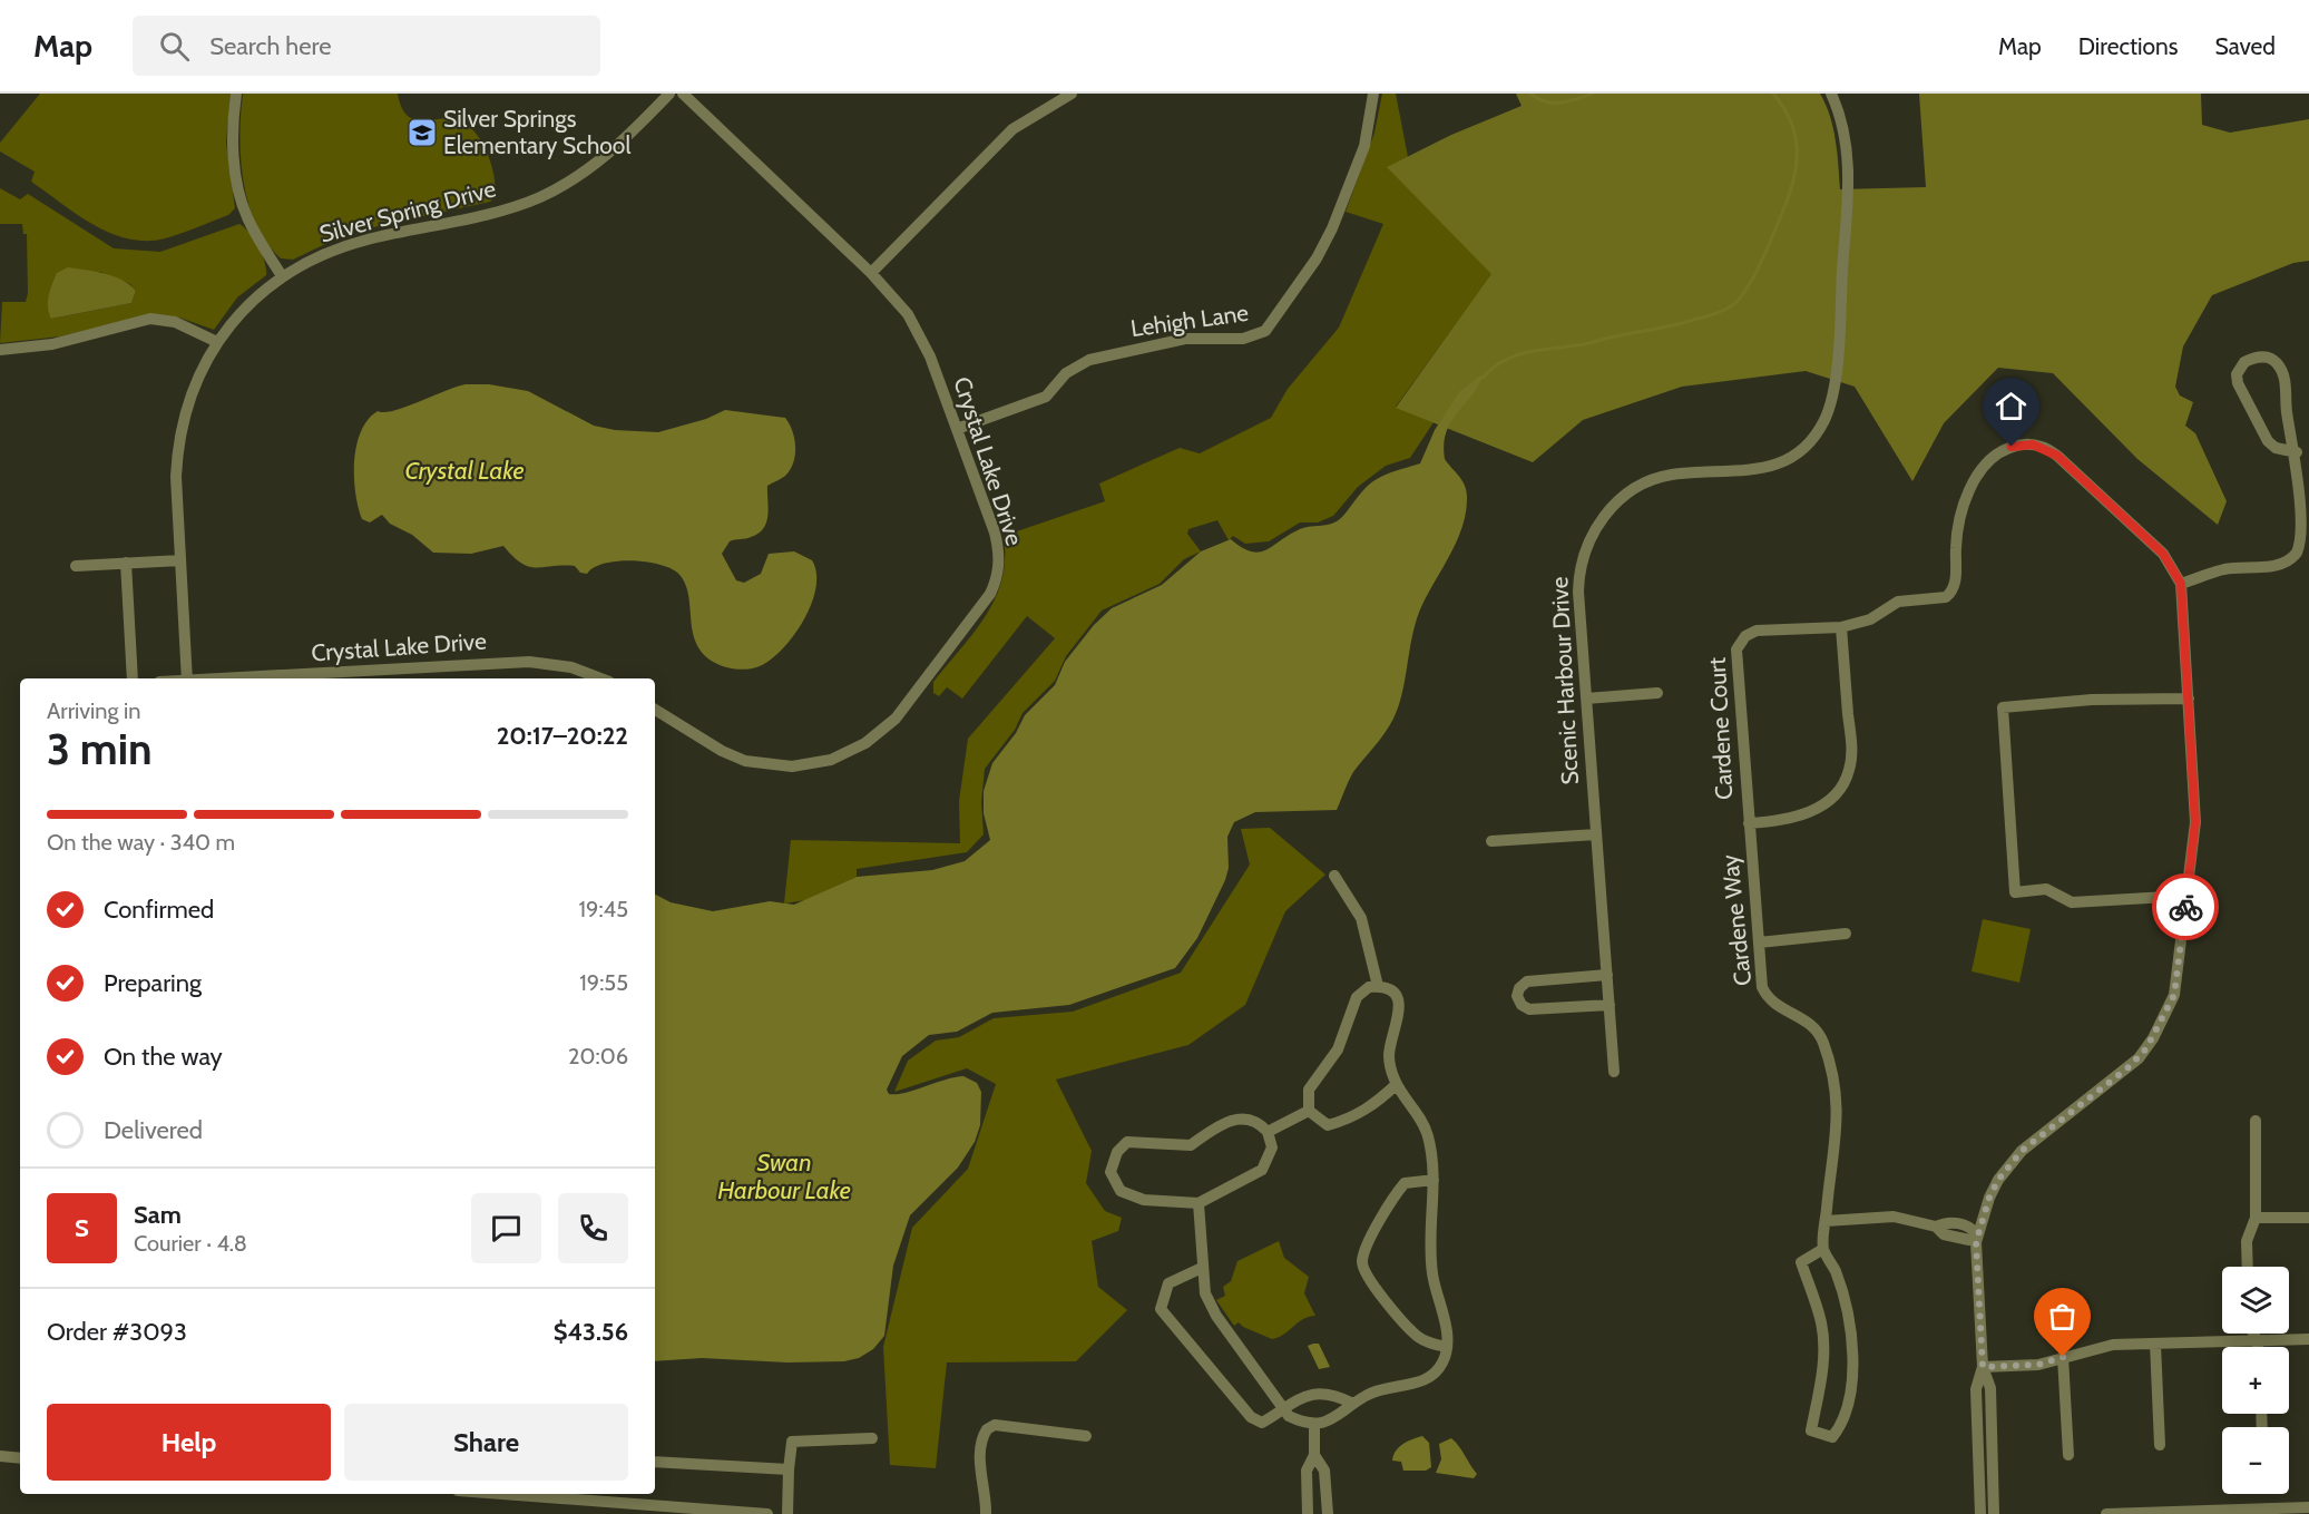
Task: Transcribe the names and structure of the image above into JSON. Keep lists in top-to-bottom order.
{
  "streets": {
    "street": [
      "Silver Spring Drive",
      "Lehigh Lane",
      "Crystal Lake Drive",
      "Scenic Harbour Drive",
      "Cardene Court",
      "Cardene Way"
    ]
  },
  "crossings": [
    ["Lehigh Lane", "Crystal Lake Drive"],
    ["Cardene Court", "Cardene Way"]
  ],
  "water": ["Crystal Lake", "Swan Harbour Lake"],
  "places": {
    "school or university": ["Silver Springs Elementary School"]
  },
  "page": {
    "header": "Map",
    "search": "Search here",
    "nav": ["Map", "Directions", "Saved"],
    "heading": ["3 min", "Arriving in", "20:17–20:22"],
    "panel": [
      "Sam",
      "Courier · 4.8",
      "Order #3093",
      "$43.56"
    ],
    "bar": "On the way · 340 m",
    "list": [
      ["Confirmed", "19:45"],
      ["Preparing", "19:55"],
      ["On the way", "20:06"],
      "Delivered"
    ],
    "round": "S",
    "map_buttons": ["+", "−"],
    "buttons": ["Help", "Share"]
  }
}
